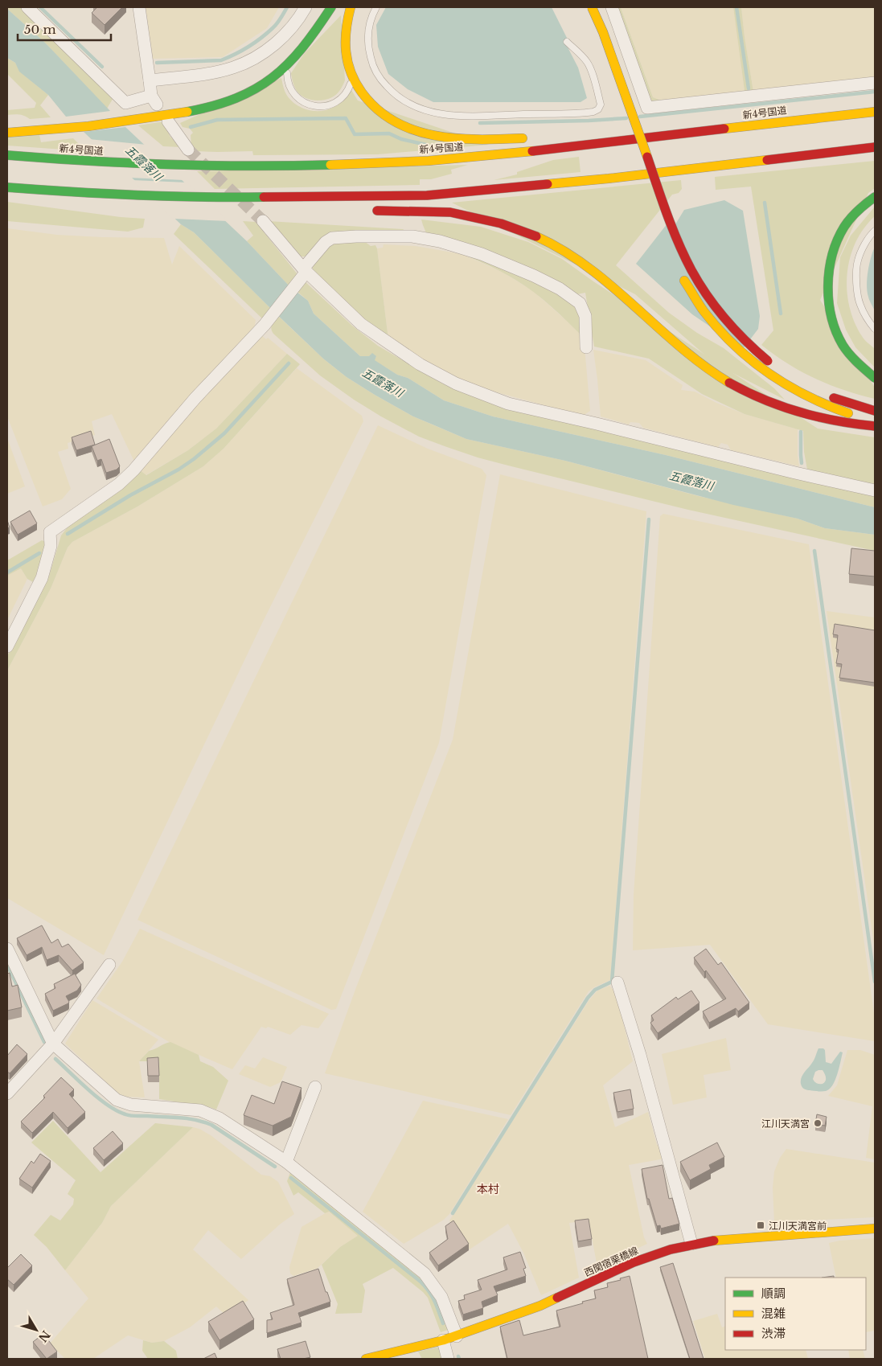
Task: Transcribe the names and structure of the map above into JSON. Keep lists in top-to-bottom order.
{
  "streets": {
    "main road": ["新4号国道", "西関宿栗橋線"]
  },
  "districts": ["本村"],
  "water": ["五霞落川"],
  "places": {
    "other": ["江川天満宮"],
    "transit": ["江川天満宮前"]
  },
  "legend": ["順調", "混雑", "渋滞"],
  "scale_bar": "50 m",
  "north": "bottom right"
}
